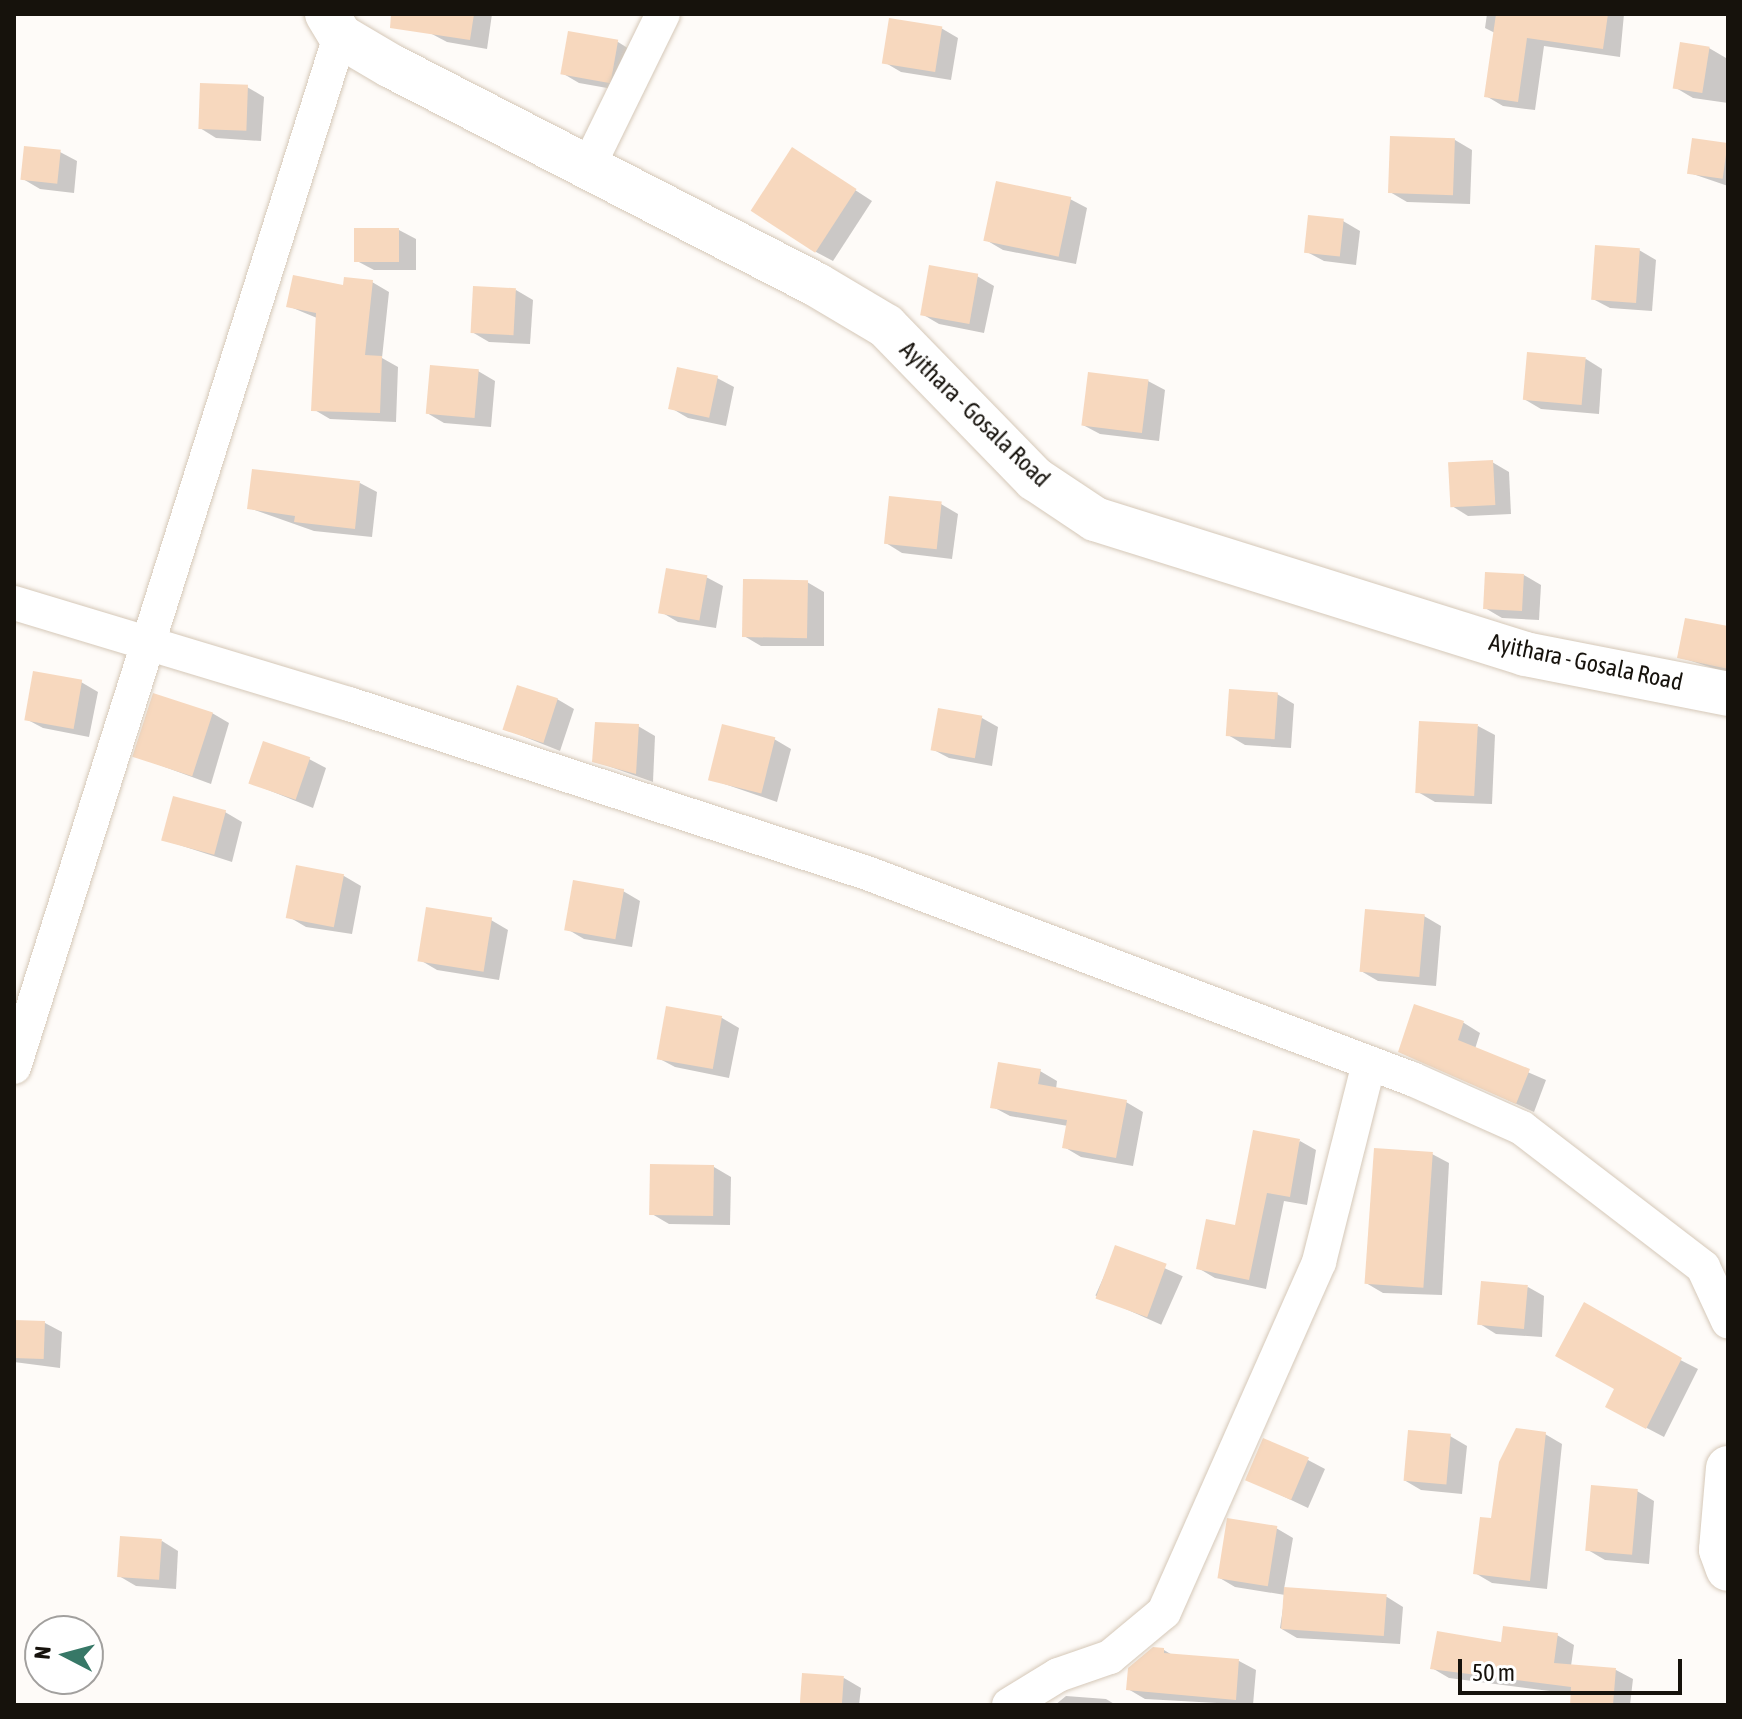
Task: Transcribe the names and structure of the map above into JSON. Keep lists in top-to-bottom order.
{
  "streets": {
    "main road": ["Ayithara - Gosala Road"]
  },
  "scale_bar": "50 m",
  "north": "left"
}
